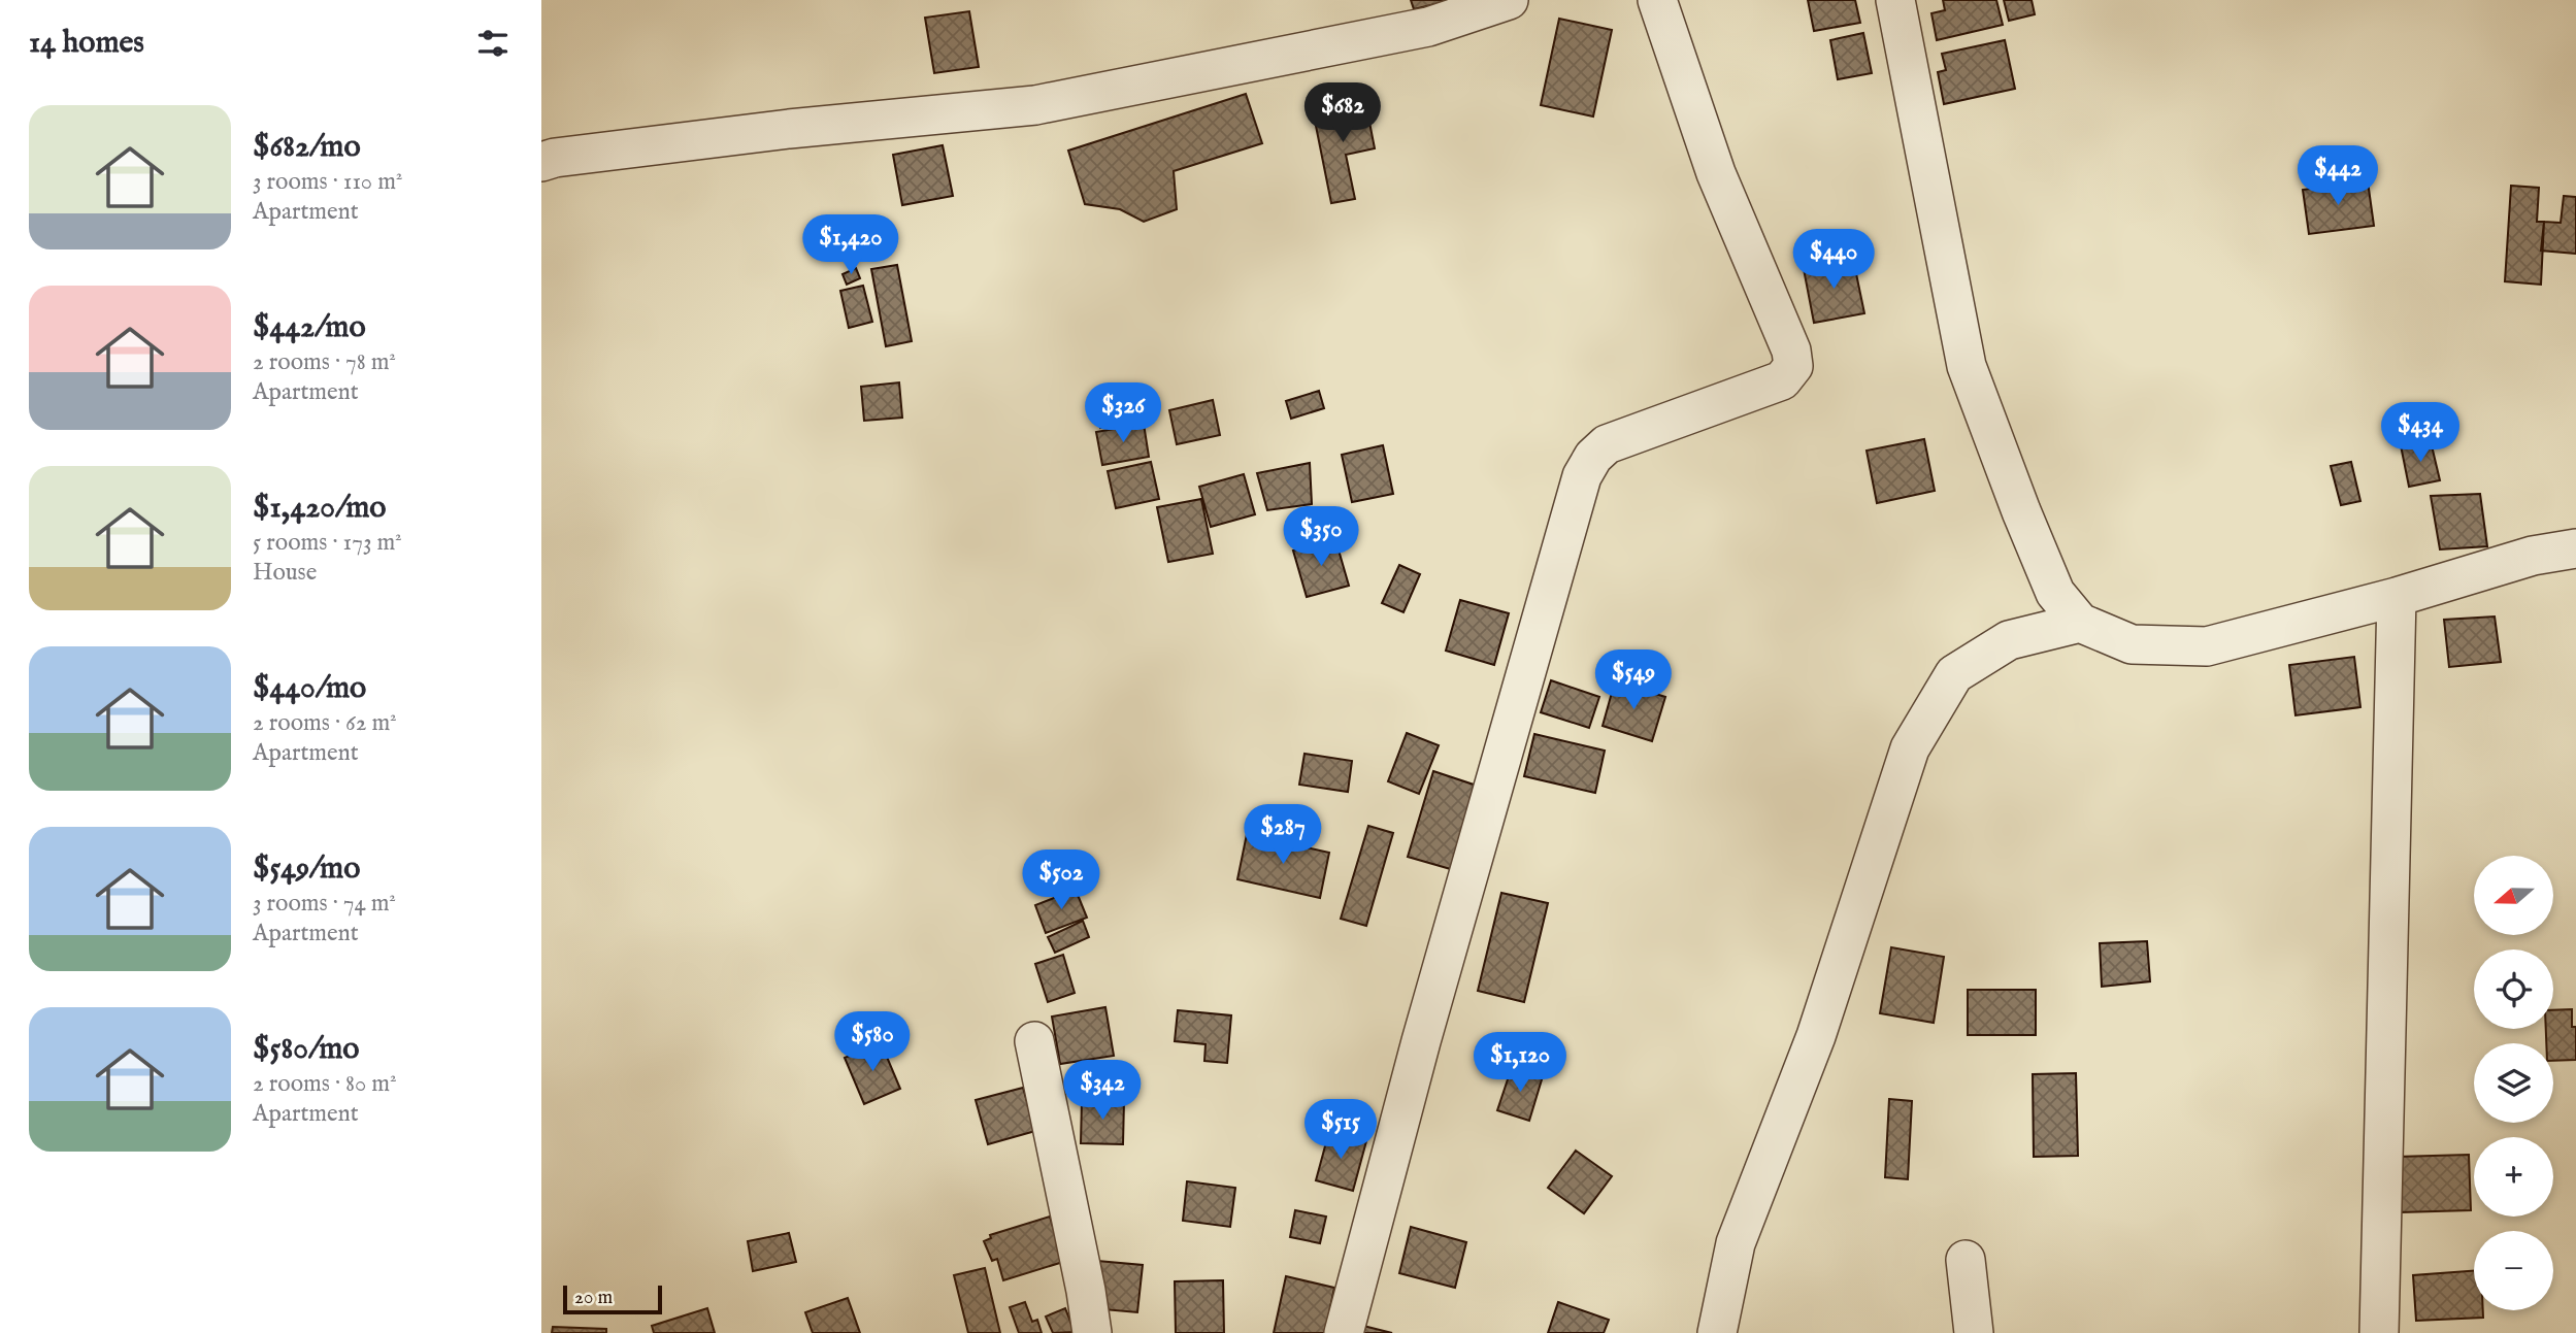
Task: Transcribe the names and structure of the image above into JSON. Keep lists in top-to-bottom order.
{
  "scale_bar": "20 m",
  "north": "left",
  "page": {
    "heading": "14 homes",
    "price": [
      "$682",
      "$442",
      "$1,420",
      "$440",
      "$326",
      "$434",
      "$350",
      "$549",
      "$287",
      "$502",
      "$580",
      "$1,120",
      "$342",
      "$515"
    ],
    "list": [
      {
        "name": "$682/mo",
        "note": "3 rooms · 110 m² · Apartment"
      },
      {
        "name": "$442/mo",
        "note": "2 rooms · 78 m² · Apartment"
      },
      {
        "name": "$1,420/mo",
        "note": "5 rooms · 173 m² · House"
      },
      {
        "name": "$440/mo",
        "note": "2 rooms · 62 m² · Apartment"
      },
      {
        "name": "$549/mo",
        "note": "3 rooms · 74 m² · Apartment"
      },
      {
        "name": "$580/mo",
        "note": "2 rooms · 80 m² · Apartment"
      }
    ],
    "map_buttons": ["+", "−"],
    "scale": "20 m"
  }
}
